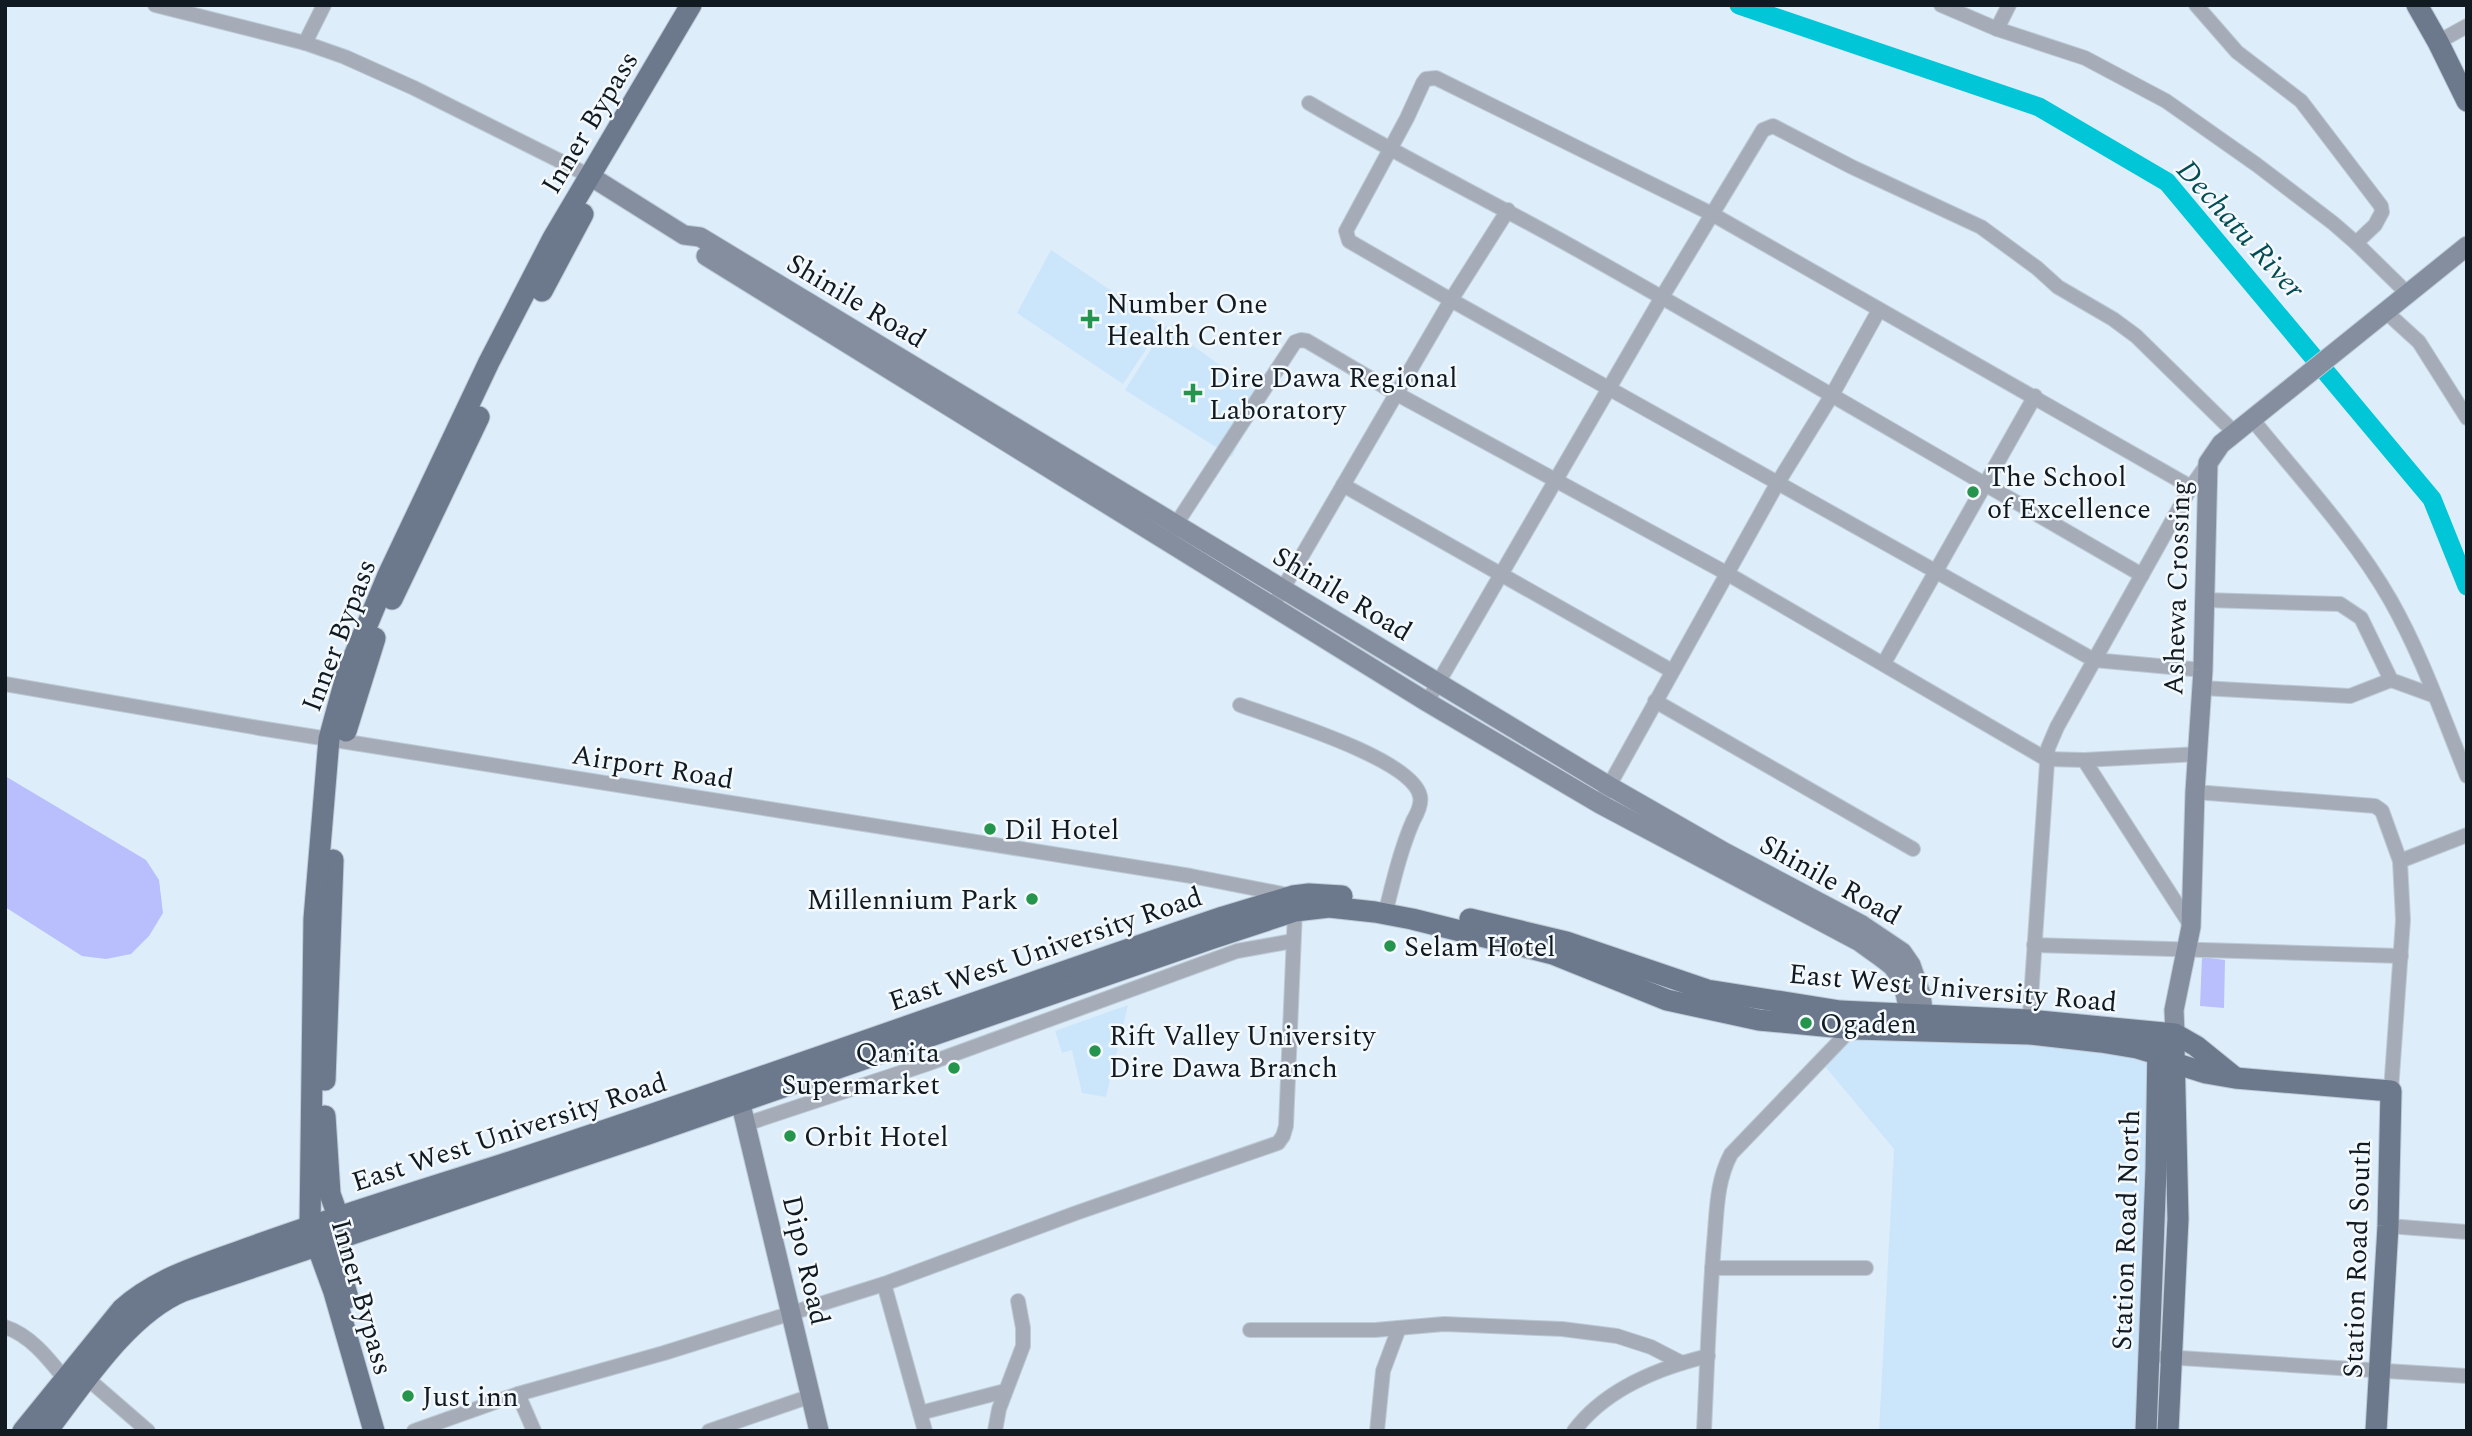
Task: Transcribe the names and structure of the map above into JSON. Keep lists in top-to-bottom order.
{
  "streets": {
    "main road": [
      "Inner Bypass",
      "East West University Road",
      "Station Road North",
      "Station Road South"
    ],
    "street": [
      "Shinile Road",
      "Ashewa Crossing",
      "Airport Road",
      "Dipo Road"
    ]
  },
  "crossings": [
    ["Inner Bypass", "Shinile Road"],
    ["Inner Bypass", "Airport Road"],
    ["Inner Bypass", "East West University Road"],
    ["Shinile Road", "East West University Road"],
    ["Ashewa Crossing", "East West University Road"],
    ["Ashewa Crossing", "Station Road North"],
    ["Airport Road", "East West University Road"],
    ["East West University Road", "Station Road North"],
    ["East West University Road", "Station Road South"],
    ["East West University Road", "Dipo Road"]
  ],
  "water": ["Dechatu River"],
  "places": {
    "health": ["Number One Health Center", "Dire Dawa Regional Laboratory"],
    "other": [
      "The School of Excellence",
      "Dil Hotel",
      "Millennium Park",
      "Selam Hotel",
      "Ogaden",
      "Rift Valley University Dire Dawa Branch",
      "Qanita Supermarket",
      "Orbit Hotel",
      "Just inn"
    ]
  }
}
